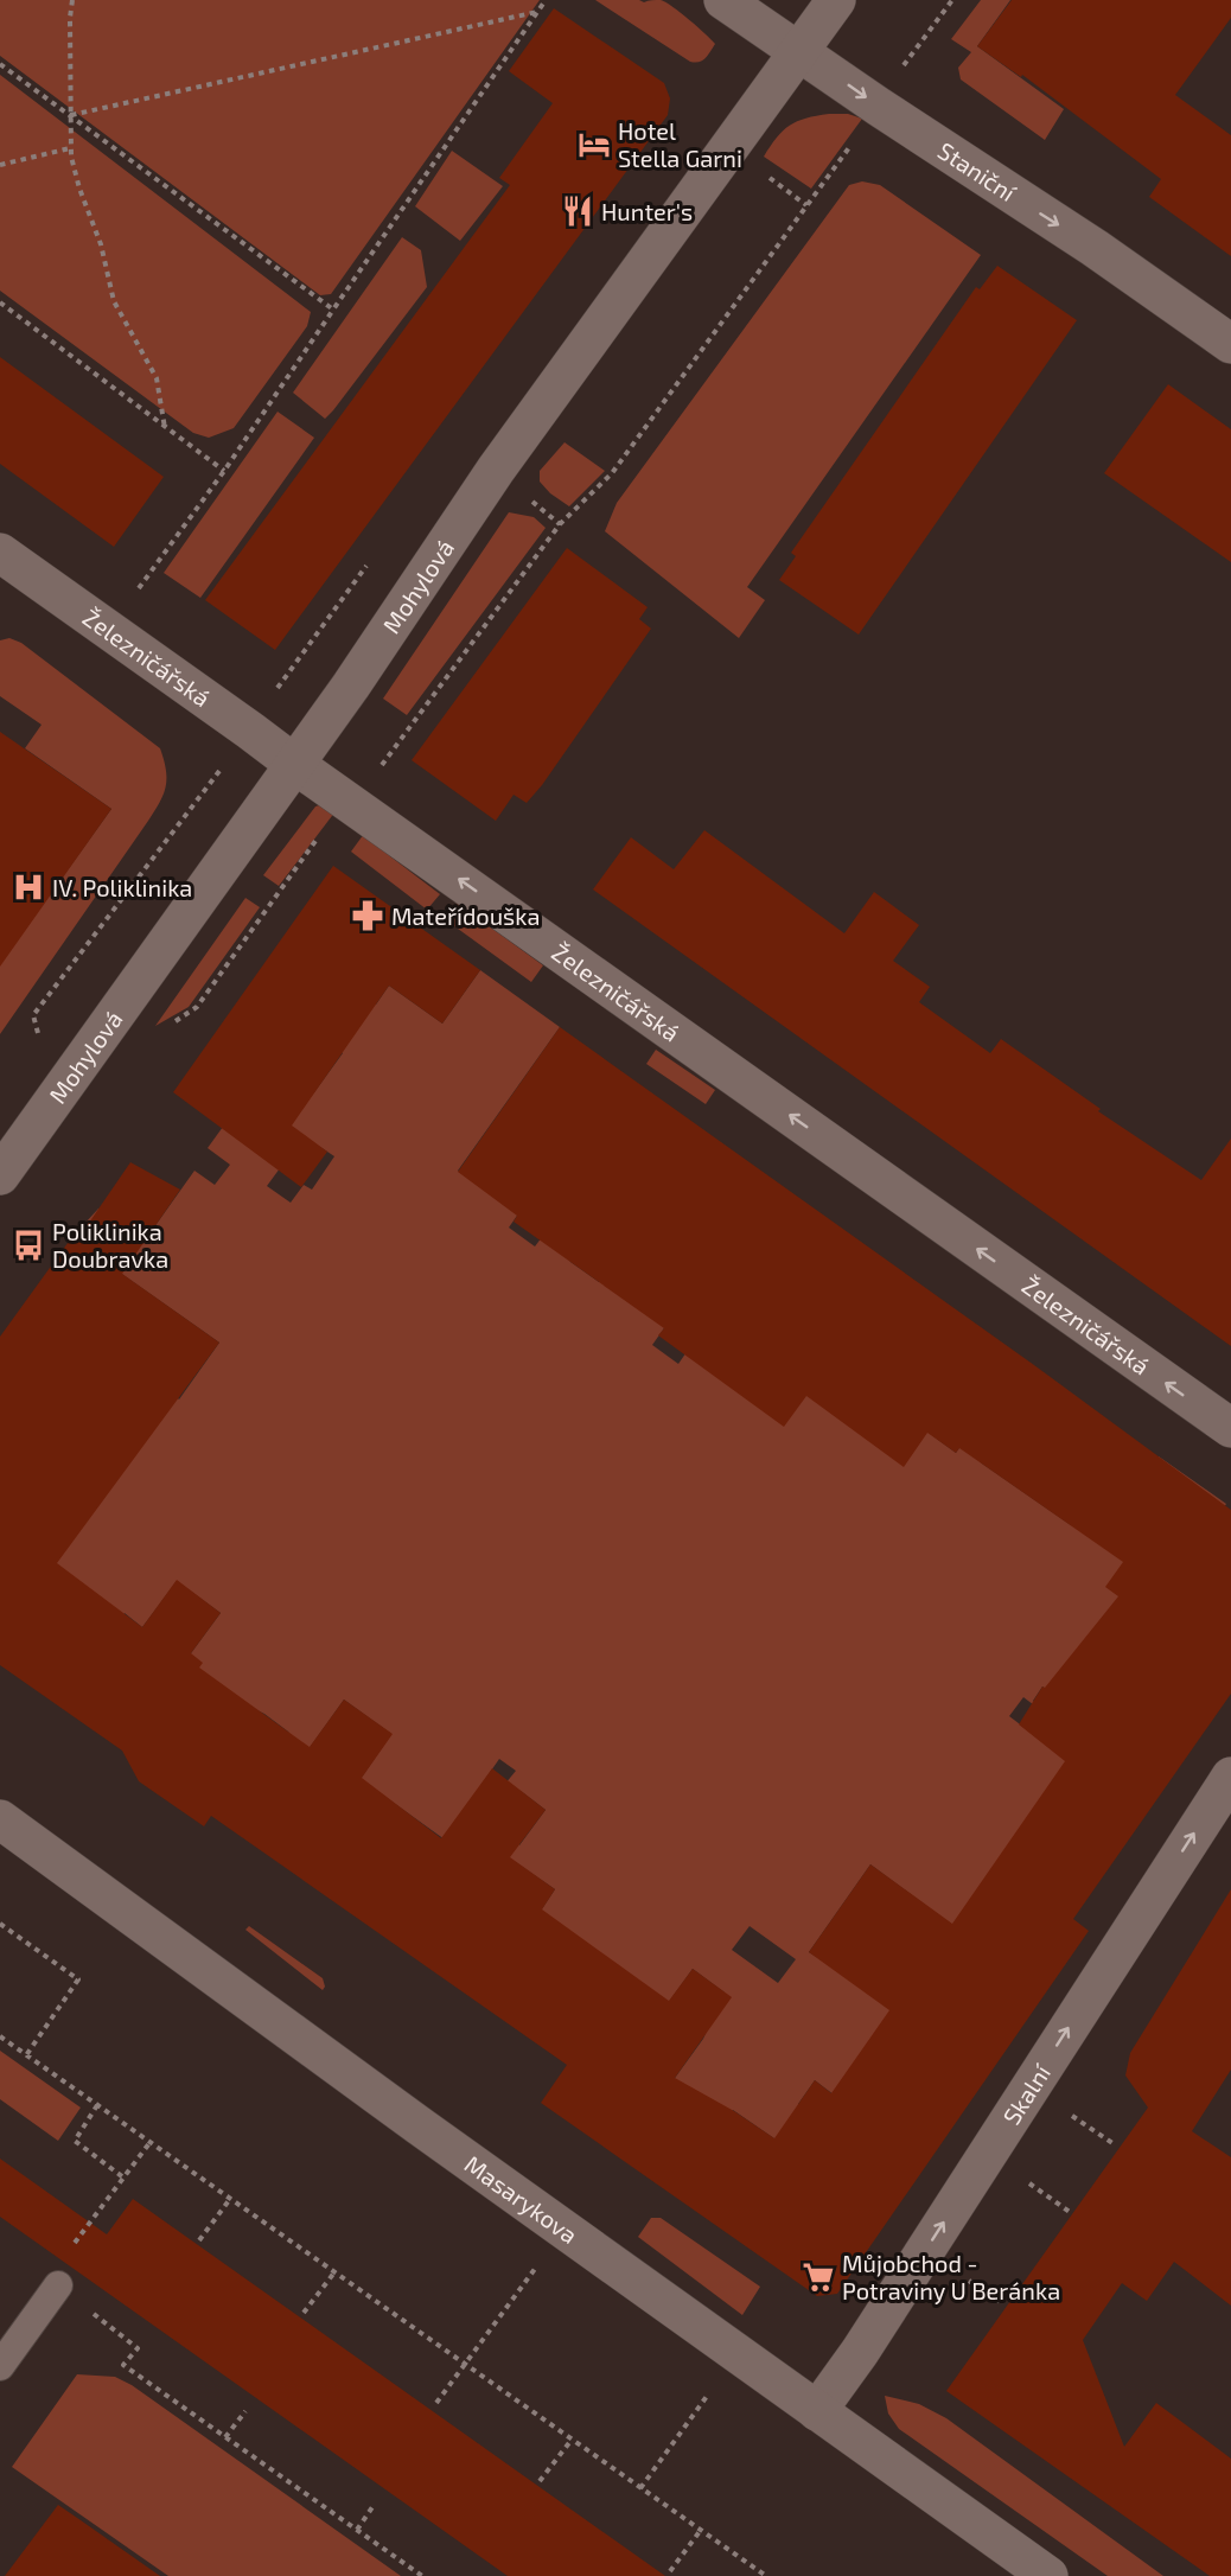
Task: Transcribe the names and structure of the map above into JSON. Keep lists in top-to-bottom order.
{
  "streets": {
    "street": [
      "Staniční",
      "Mohylová",
      "Železničářská",
      "Skalní",
      "Masarykova"
    ]
  },
  "crossings": [
    ["Staniční", "Mohylová"],
    ["Mohylová", "Železničářská"],
    ["Skalní", "Masarykova"]
  ],
  "one_way": ["Staniční", "Železničářská", "Skalní"],
  "places": {
    "hotel": ["Hotel Stella Garni"],
    "restaurant": ["Hunter's"],
    "hospital": ["IV. Poliklinika"],
    "pharmacy": ["Mateřídouška"],
    "bus stop": ["Poliklinika Doubravka"],
    "supermarket": ["Můjobchod - Potraviny U Beránka"]
  }
}
